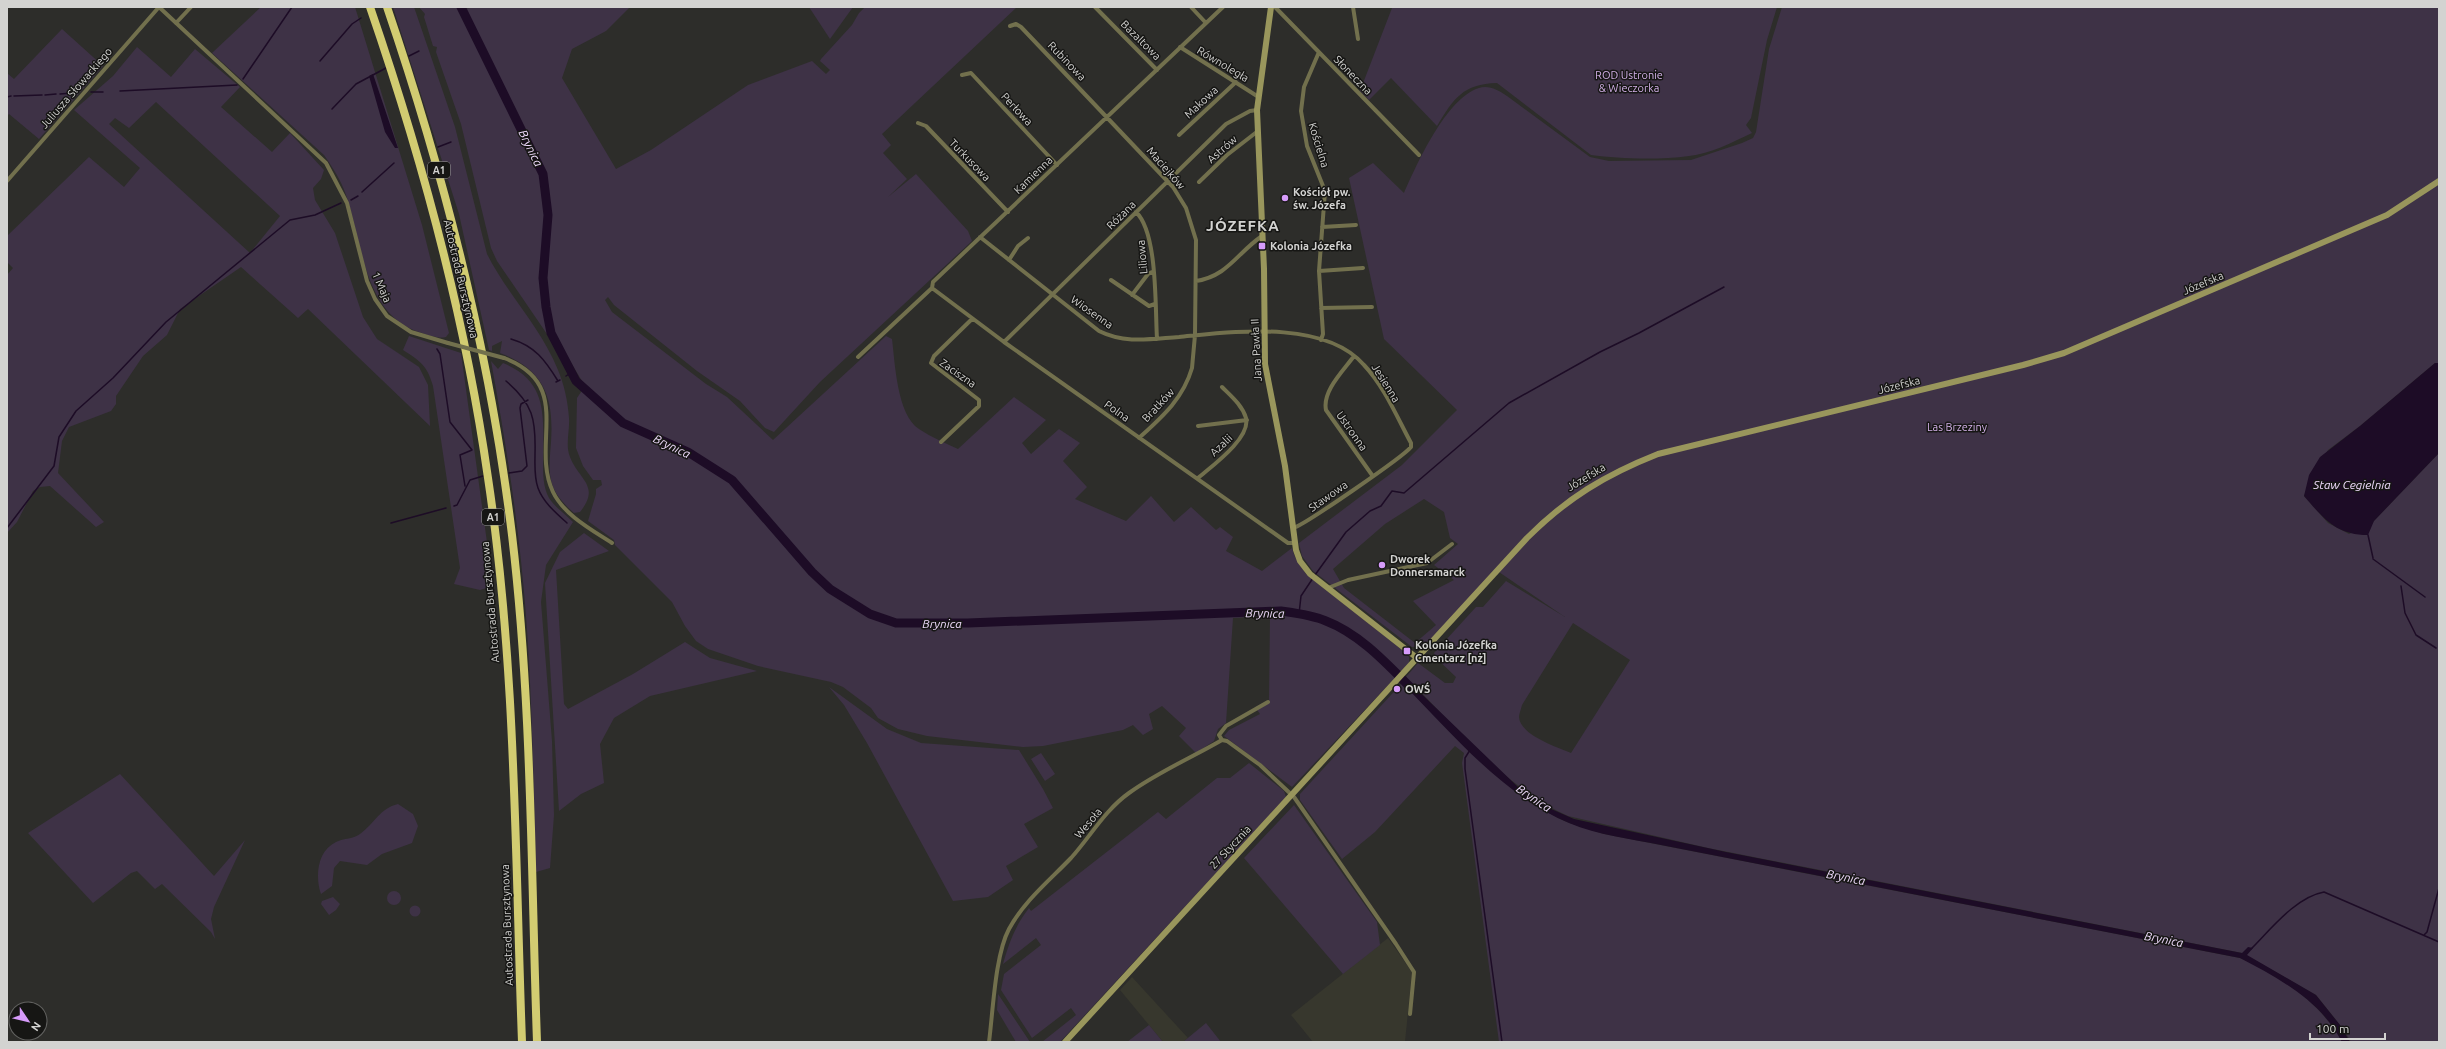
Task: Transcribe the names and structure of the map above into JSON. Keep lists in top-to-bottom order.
{
  "streets": {
    "highway": ["A1", "Autostrada Bursztynowa"],
    "street": [
      "Bazaltowa",
      "Rubinowa",
      "Równoległa",
      "Słoneczna",
      "Juliusza Słowackiego",
      "Makowa",
      "Perłowa",
      "Kościelna",
      "Astrów",
      "Turkusowa",
      "Maciejków",
      "Kamienna",
      "Różana",
      "Liliowa",
      "Józefska",
      "1 Maja",
      "Wiosenna",
      "Jana Pawła II",
      "Zaciszna",
      "Jesienna",
      "Bratków",
      "Polna",
      "Ustronna",
      "Azalii",
      "Stawowa",
      "Wesoła",
      "27 Stycznia"
    ]
  },
  "crossings": [
    ["Bazaltowa", "Kamienna"],
    ["Rubinowa", "Maciejków"],
    ["Rubinowa", "Kamienna"],
    ["Równoległa", "Makowa"],
    ["Równoległa", "Kamienna"],
    ["Równoległa", "Jana Pawła II"],
    ["Słoneczna", "Kościelna"],
    ["Juliusza Słowackiego", "1 Maja"],
    ["Perłowa", "Kamienna"],
    ["Kościelna", "Jesienna"],
    ["Astrów", "Jana Pawła II"],
    ["Turkusowa", "Kamienna"],
    ["Maciejków", "Kamienna"],
    ["Maciejków", "Różana"],
    ["Maciejków", "Wiosenna"],
    ["Maciejków", "Bratków"],
    ["Kamienna", "Wiosenna"],
    ["Kamienna", "Polna"],
    ["Różana", "Liliowa"],
    ["Różana", "Wiosenna"],
    ["Różana", "Jana Pawła II"],
    ["Różana", "Polna"],
    ["Liliowa", "Wiosenna"],
    ["Józefska", "Jana Pawła II"],
    ["Józefska", "27 Stycznia"],
    ["Wiosenna", "Jana Pawła II"],
    ["Wiosenna", "Jesienna"],
    ["Wiosenna", "Bratków"],
    ["Jana Pawła II", "Jesienna"],
    ["Jana Pawła II", "Polna"],
    ["Jana Pawła II", "Stawowa"],
    ["Zaciszna", "Polna"],
    ["Jesienna", "Ustronna"],
    ["Jesienna", "Stawowa"],
    ["Bratków", "Polna"],
    ["Polna", "Azalii"],
    ["Ustronna", "Stawowa"]
  ],
  "districts": ["JÓZEFKA"],
  "water": ["Brynica", "Staw Cegielnia"],
  "parks": ["ROD Ustronie & Wieczorka", "Las Brzeziny"],
  "places": {
    "other": ["Kościół pw. św. Józefa", "Dworek Donnersmarck", "OWŚ"],
    "transit": ["Kolonia Józefka", "Kolonia Józefka Cmentarz [nż]"]
  },
  "scale_bar": "100 m",
  "north": "bottom right"
}
